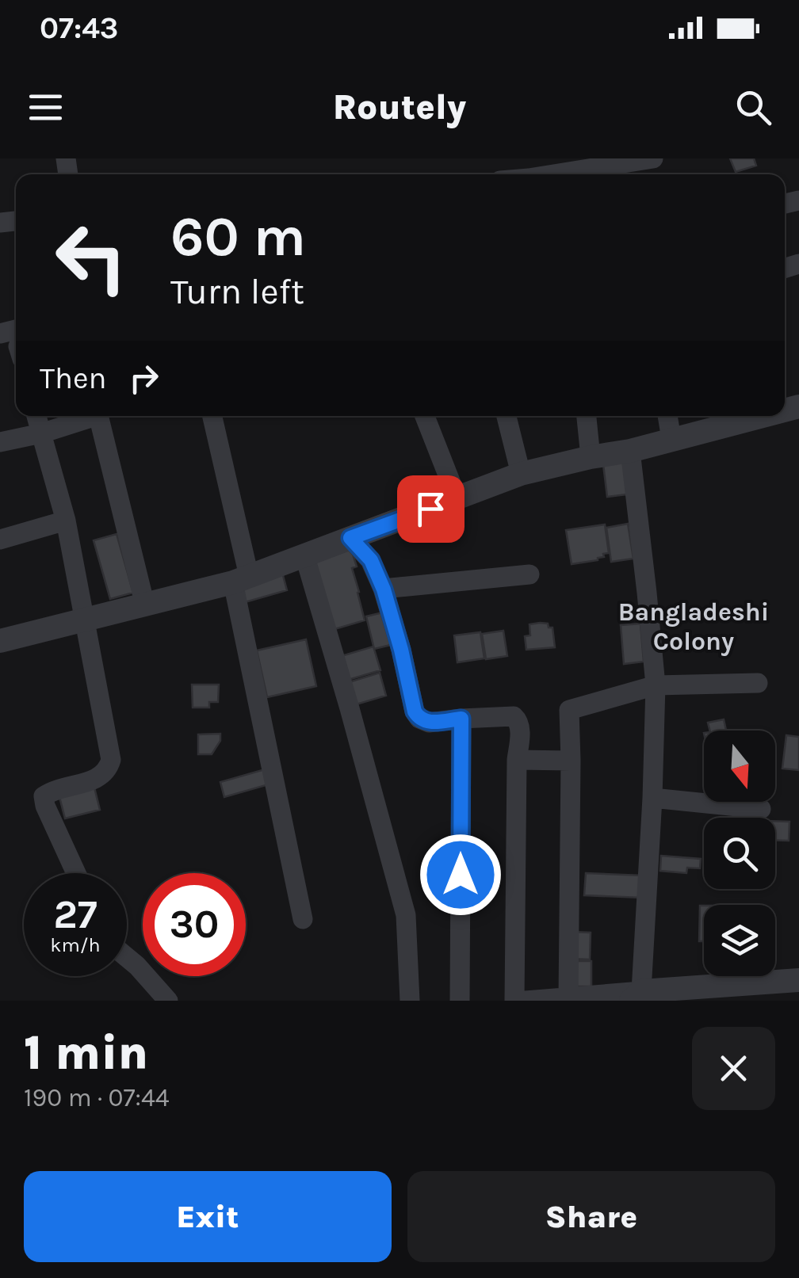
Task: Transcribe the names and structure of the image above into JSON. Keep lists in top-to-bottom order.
{
  "districts": ["Bangladeshi Colony"],
  "north": "bottom",
  "page": {
    "status": "07:43",
    "header": "Routely",
    "turn": ["60 m", "Turn left"],
    "then": "Then",
    "speed": "27 km/h",
    "limit": "30",
    "heading": ["1 min", "190 m · 07:44"],
    "buttons": ["Exit", "Share"]
  }
}
